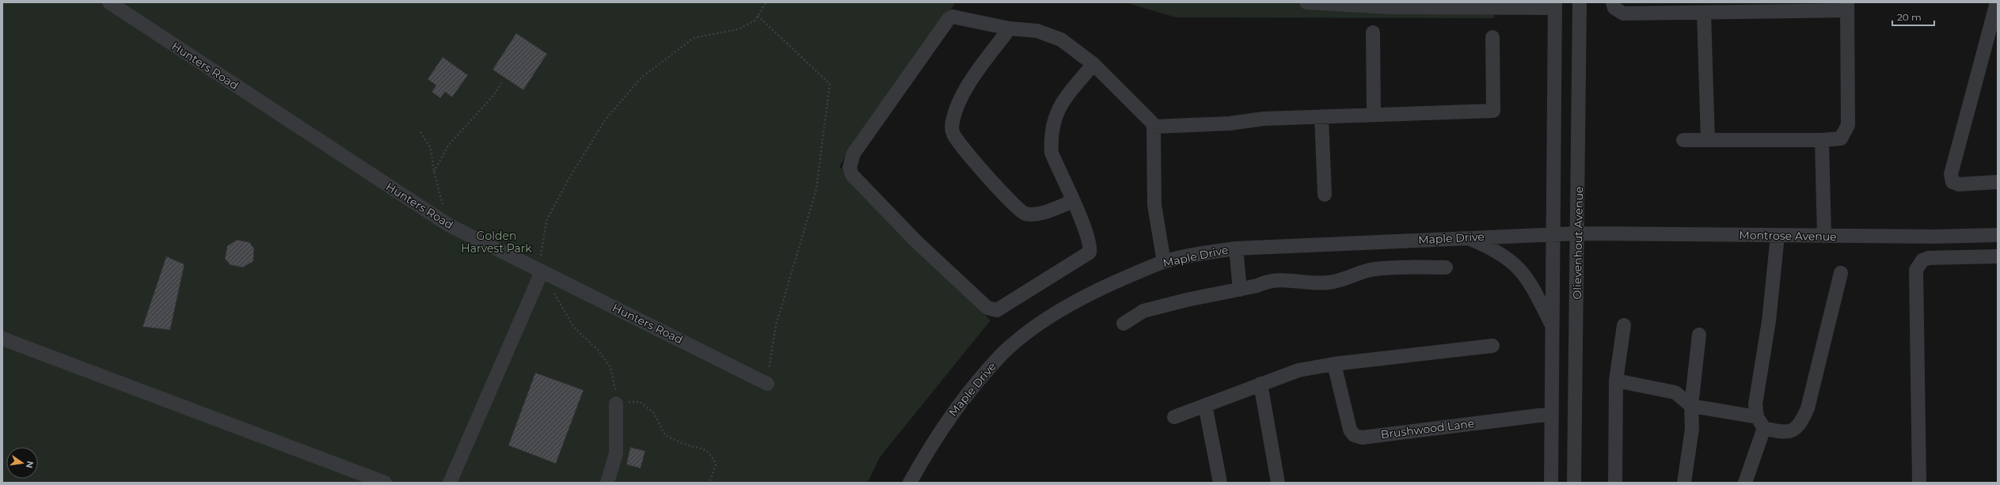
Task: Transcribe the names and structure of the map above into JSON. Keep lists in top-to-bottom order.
{
  "streets": {
    "street": [
      "Hunters Road",
      "Montrose Avenue",
      "Maple Drive",
      "Olievenhout Avenue",
      "Brushwood Lane"
    ]
  },
  "crossings": [
    ["Montrose Avenue", "Maple Drive"],
    ["Montrose Avenue", "Olievenhout Avenue"]
  ],
  "parks": ["Golden Harvest Park"],
  "scale_bar": "20 m",
  "north": "right"
}
